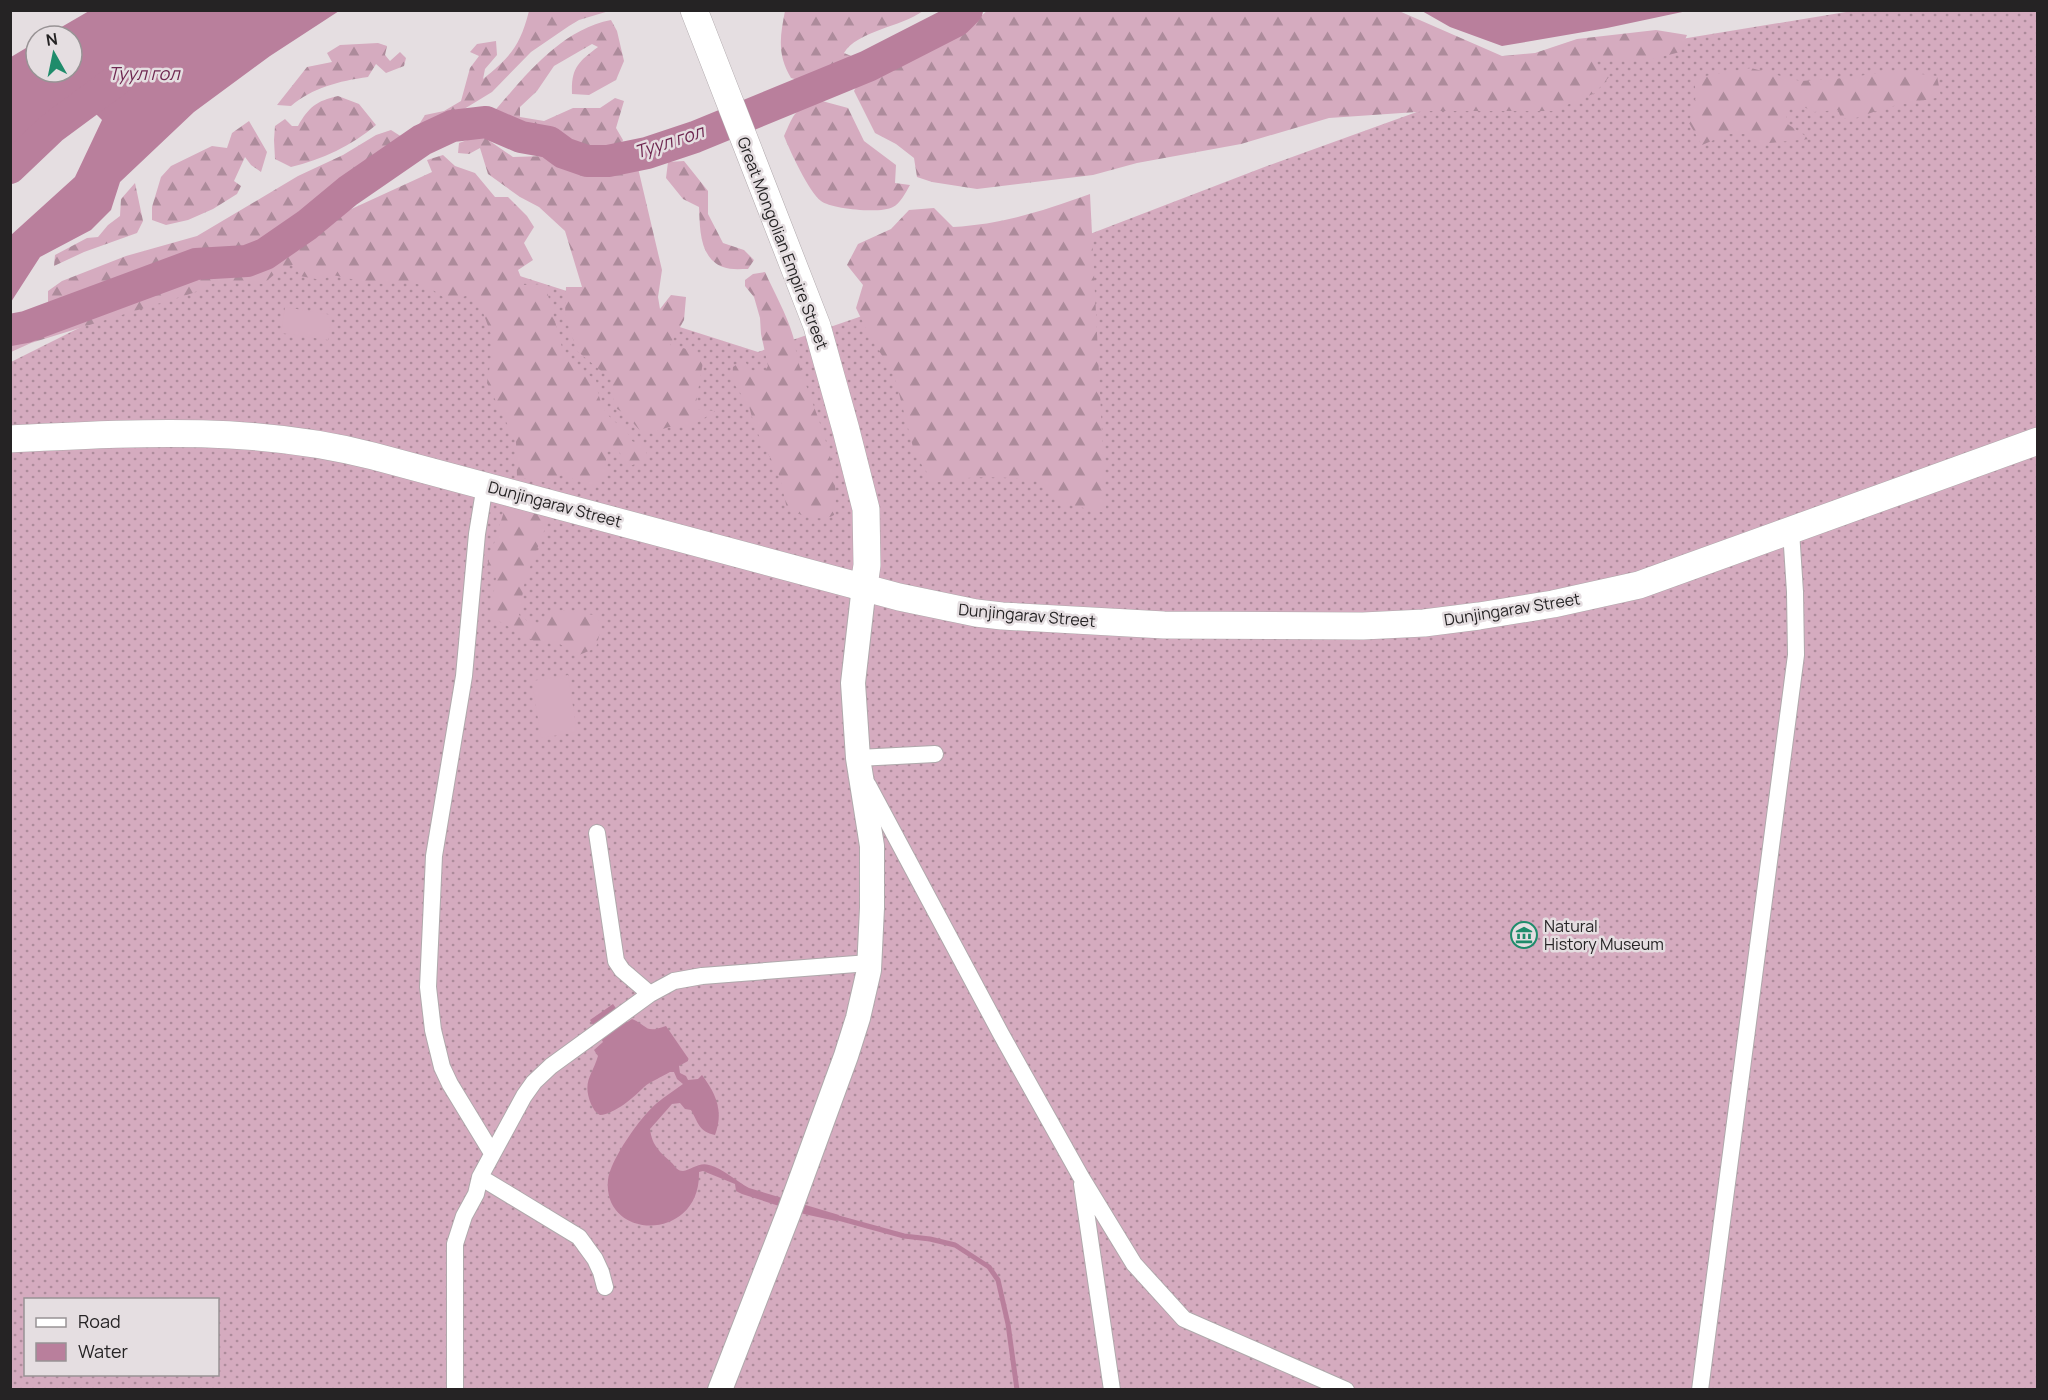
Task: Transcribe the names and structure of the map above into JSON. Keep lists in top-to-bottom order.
{
  "streets": {
    "main road": ["Great Mongolian Empire Street", "Dunjingarav Street"]
  },
  "crossings": [
    ["Great Mongolian Empire Street", "Dunjingarav Street"]
  ],
  "water": ["Туул гол"],
  "places": {
    "museum": ["Natural History Museum"]
  },
  "legend": ["Road", "Water"],
  "north": "top"
}
